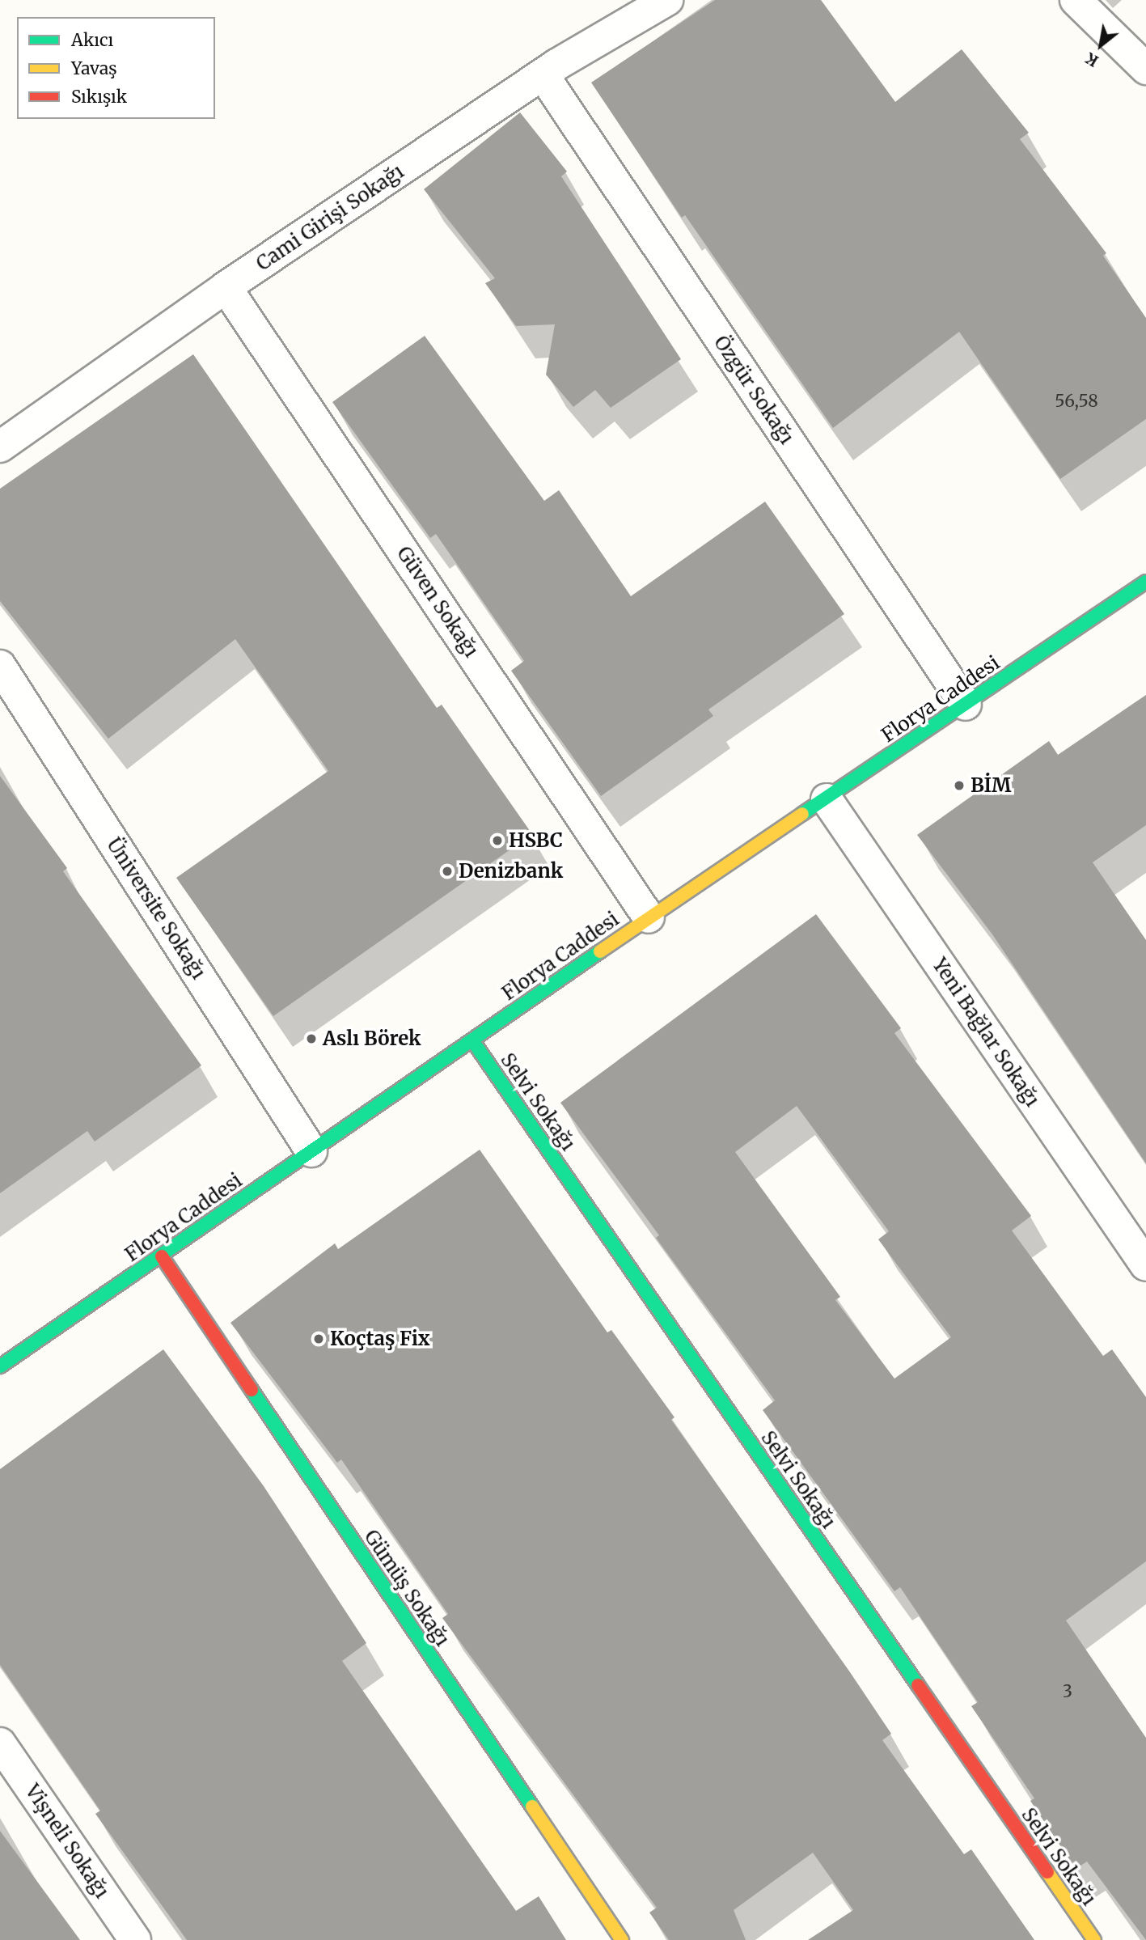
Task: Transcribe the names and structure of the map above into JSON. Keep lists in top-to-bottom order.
{
  "streets": {
    "street": [
      "Cami Girişi Sokağı",
      "Özgür Sokağı",
      "Güven Sokağı",
      "Florya Caddesi",
      "Üniversite Sokağı",
      "Yeni Bağlar Sokağı",
      "Selvi Sokağı",
      "Gümüş Sokağı",
      "Vişneli Sokağı"
    ]
  },
  "crossings": [
    ["Cami Girişi Sokağı", "Özgür Sokağı"],
    ["Cami Girişi Sokağı", "Güven Sokağı"],
    ["Özgür Sokağı", "Florya Caddesi"],
    ["Güven Sokağı", "Florya Caddesi"],
    ["Florya Caddesi", "Üniversite Sokağı"],
    ["Florya Caddesi", "Yeni Bağlar Sokağı"],
    ["Florya Caddesi", "Selvi Sokağı"],
    ["Florya Caddesi", "Gümüş Sokağı"]
  ],
  "places": [
    "BİM",
    "HSBC",
    "Denizbank",
    "Aslı Börek",
    "Koçtaş Fix"
  ],
  "house_numbers": ["56,58", "3"],
  "legend": ["Akıcı", "Yavaş", "Sıkışık"],
  "north": "bottom left"
}
